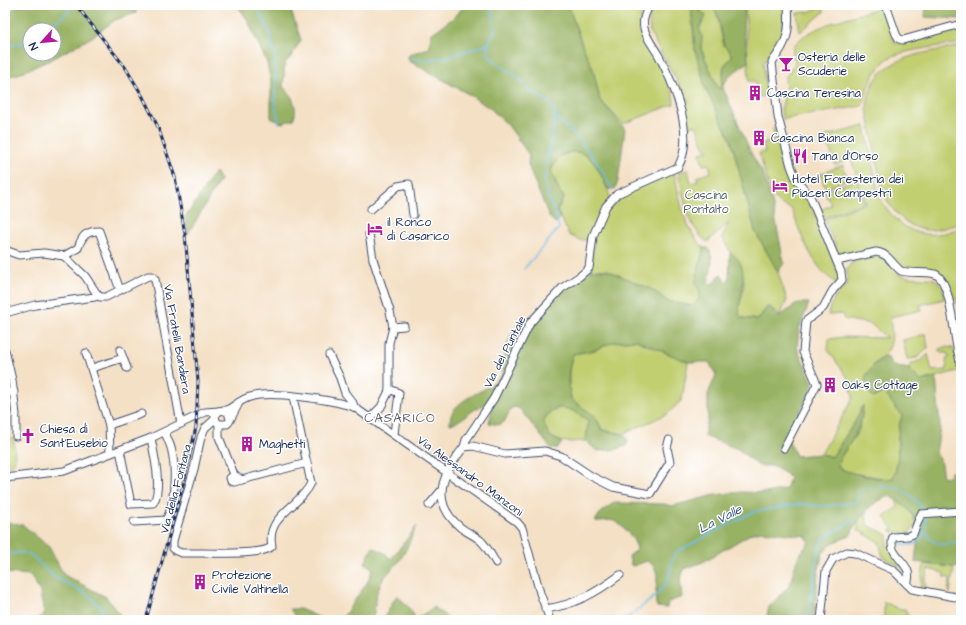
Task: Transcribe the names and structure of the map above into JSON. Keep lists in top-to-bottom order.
{
  "streets": {
    "street": [
      "Via Fratelli Bandiera",
      "Via del Puntale",
      "Via Alessandro Manzoni",
      "Via della Fontana"
    ]
  },
  "crossings": [
    ["Via del Puntale", "Via Alessandro Manzoni"],
    ["Via Alessandro Manzoni", "Via della Fontana"]
  ],
  "districts": ["CASARICO"],
  "water": ["La Valle"],
  "parks": ["Cascina Pontalto"],
  "places": {
    "bar": ["Osteria delle Scuderie"],
    "building": [
      "Cascina Teresina",
      "Cascina Bianca",
      "Oaks Cottage",
      "Maghetti",
      "Protezione Civile Valtinella"
    ],
    "restaurant": ["Tana d'Orso"],
    "hotel": ["Hotel Foresteria dei Piaceri Campestri", "il Ronco di Casarico"],
    "church": ["Chiesa di Sant'Eusebio"]
  },
  "north": "bottom left"
}
